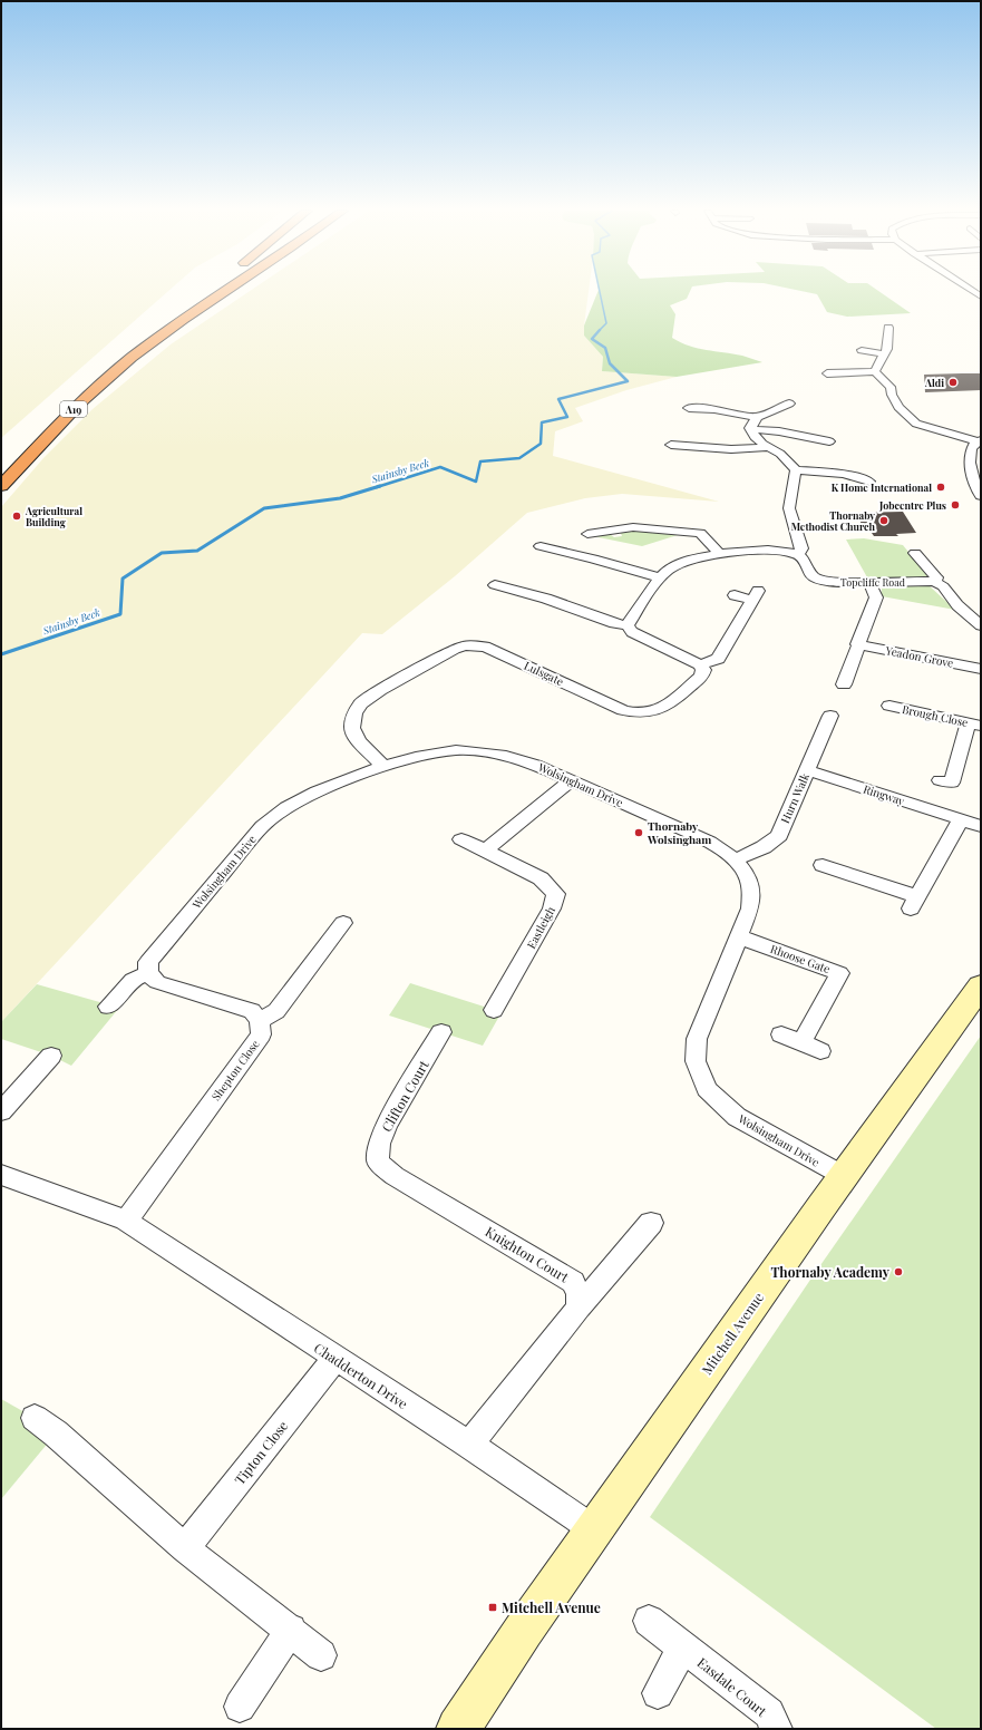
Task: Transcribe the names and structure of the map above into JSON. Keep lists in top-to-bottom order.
{
  "streets": {
    "highway": ["A19"],
    "street": [
      "Topcliffe Road",
      "Yeadon Grove",
      "Lulsgate",
      "Brough Close",
      "Wolsingham Drive",
      "Ringway",
      "Hurn Walk",
      "Eastleigh",
      "Rhoose Gate",
      "Shepton Close",
      "Clifton Court",
      "Knighton Court",
      "Mitchell Avenue",
      "Chadderton Drive",
      "Tipton Close",
      "Easdale Court"
    ]
  },
  "crossings": [
    ["Lulsgate", "Wolsingham Drive"],
    ["Wolsingham Drive", "Hurn Walk"],
    ["Wolsingham Drive", "Rhoose Gate"],
    ["Wolsingham Drive", "Mitchell Avenue"],
    ["Ringway", "Hurn Walk"],
    ["Shepton Close", "Chadderton Drive"],
    ["Clifton Court", "Knighton Court"],
    ["Mitchell Avenue", "Chadderton Drive"],
    ["Chadderton Drive", "Tipton Close"]
  ],
  "water": ["Stainsby Beck"],
  "places": {
    "other": [
      "Aldi",
      "K Home International",
      "Jobcentre Plus",
      "Agricultural Building",
      "Thornaby Methodist Church",
      "Thornaby Wolsingham",
      "Thornaby Academy"
    ],
    "transit": ["Mitchell Avenue"]
  }
}
